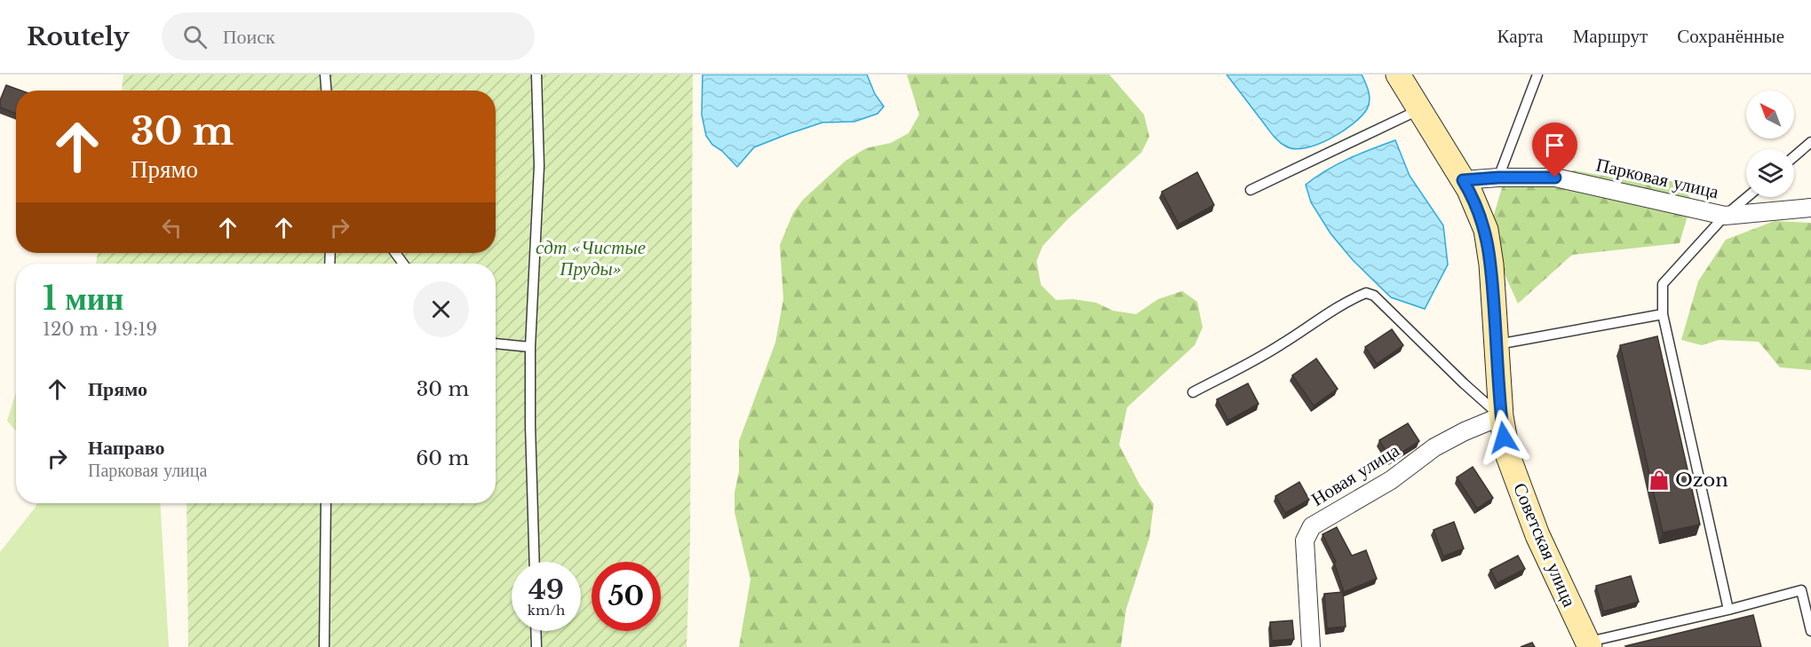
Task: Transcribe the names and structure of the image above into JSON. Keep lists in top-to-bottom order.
{
  "streets": {
    "main road": ["Советская улица"],
    "street": ["Парковая улица", "Новая улица"]
  },
  "crossings": [
    ["Парковая улица", "Советская улица"],
    ["Новая улица", "Советская улица"]
  ],
  "parks": ["сдт «Чистые Пруды»"],
  "places": {
    "shop": ["Ozon"]
  },
  "north": "top left",
  "page": {
    "header": "Routely",
    "search": "Поиск",
    "nav": ["Карта", "Маршрут", "Сохранённые"],
    "turn": ["30 m", "Прямо"],
    "heading": ["1 мин", "120 m · 19:19"],
    "list": [
      {
        "name": "Прямо",
        "value": "30 m"
      },
      {
        "name": "Направо",
        "note": "Парковая улица",
        "value": "60 m"
      }
    ],
    "speed": "49 km/h",
    "limit": "50"
  }
}
